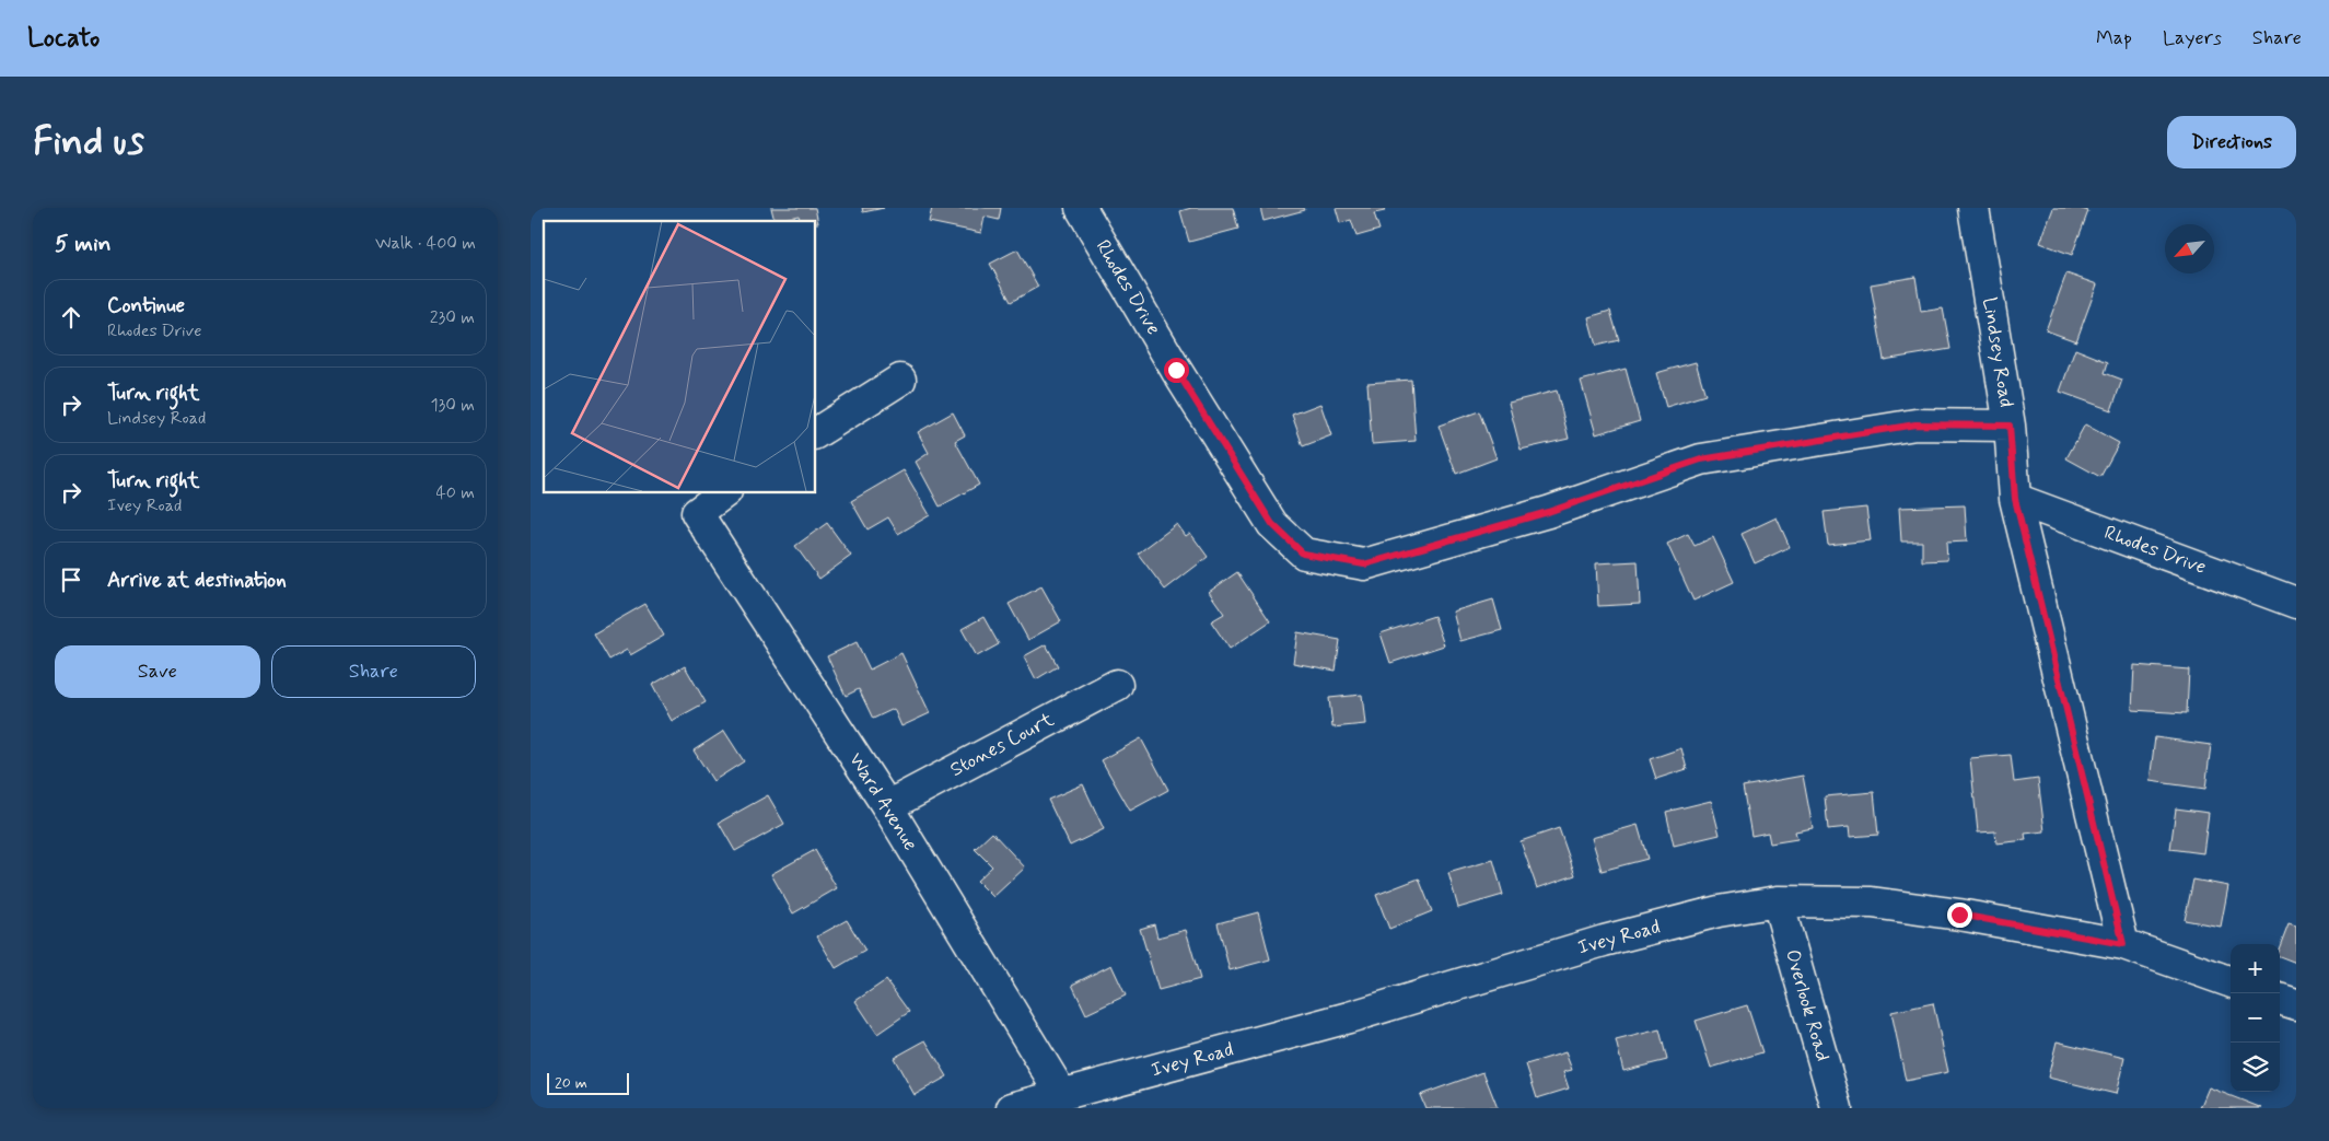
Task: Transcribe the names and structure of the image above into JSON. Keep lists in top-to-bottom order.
{
  "streets": {
    "street": [
      "Rhodes Drive",
      "Lindsey Road",
      "Stones Court",
      "Ward Avenue",
      "Ivey Road",
      "Overlook Road"
    ]
  },
  "crossings": [
    ["Rhodes Drive", "Lindsey Road"],
    ["Lindsey Road", "Ivey Road"],
    ["Stones Court", "Ward Avenue"],
    ["Ward Avenue", "Ivey Road"],
    ["Ivey Road", "Overlook Road"]
  ],
  "scale_bar": "20 m",
  "north": "bottom left",
  "page": {
    "header": "Locato",
    "nav": ["Map", "Layers", "Share"],
    "buttons": [
      "Directions",
      ["Save", "Share"]
    ],
    "title": "Find us",
    "heading": ["5 min", "Walk · 400 m"],
    "list": [
      ["Continue", "Rhodes Drive", "230 m"],
      ["Turn right", "Lindsey Road", "130 m"],
      ["Turn right", "Ivey Road", "40 m"],
      "Arrive at destination"
    ],
    "map_buttons": ["+", "−"],
    "scale": "20 m"
  }
}
